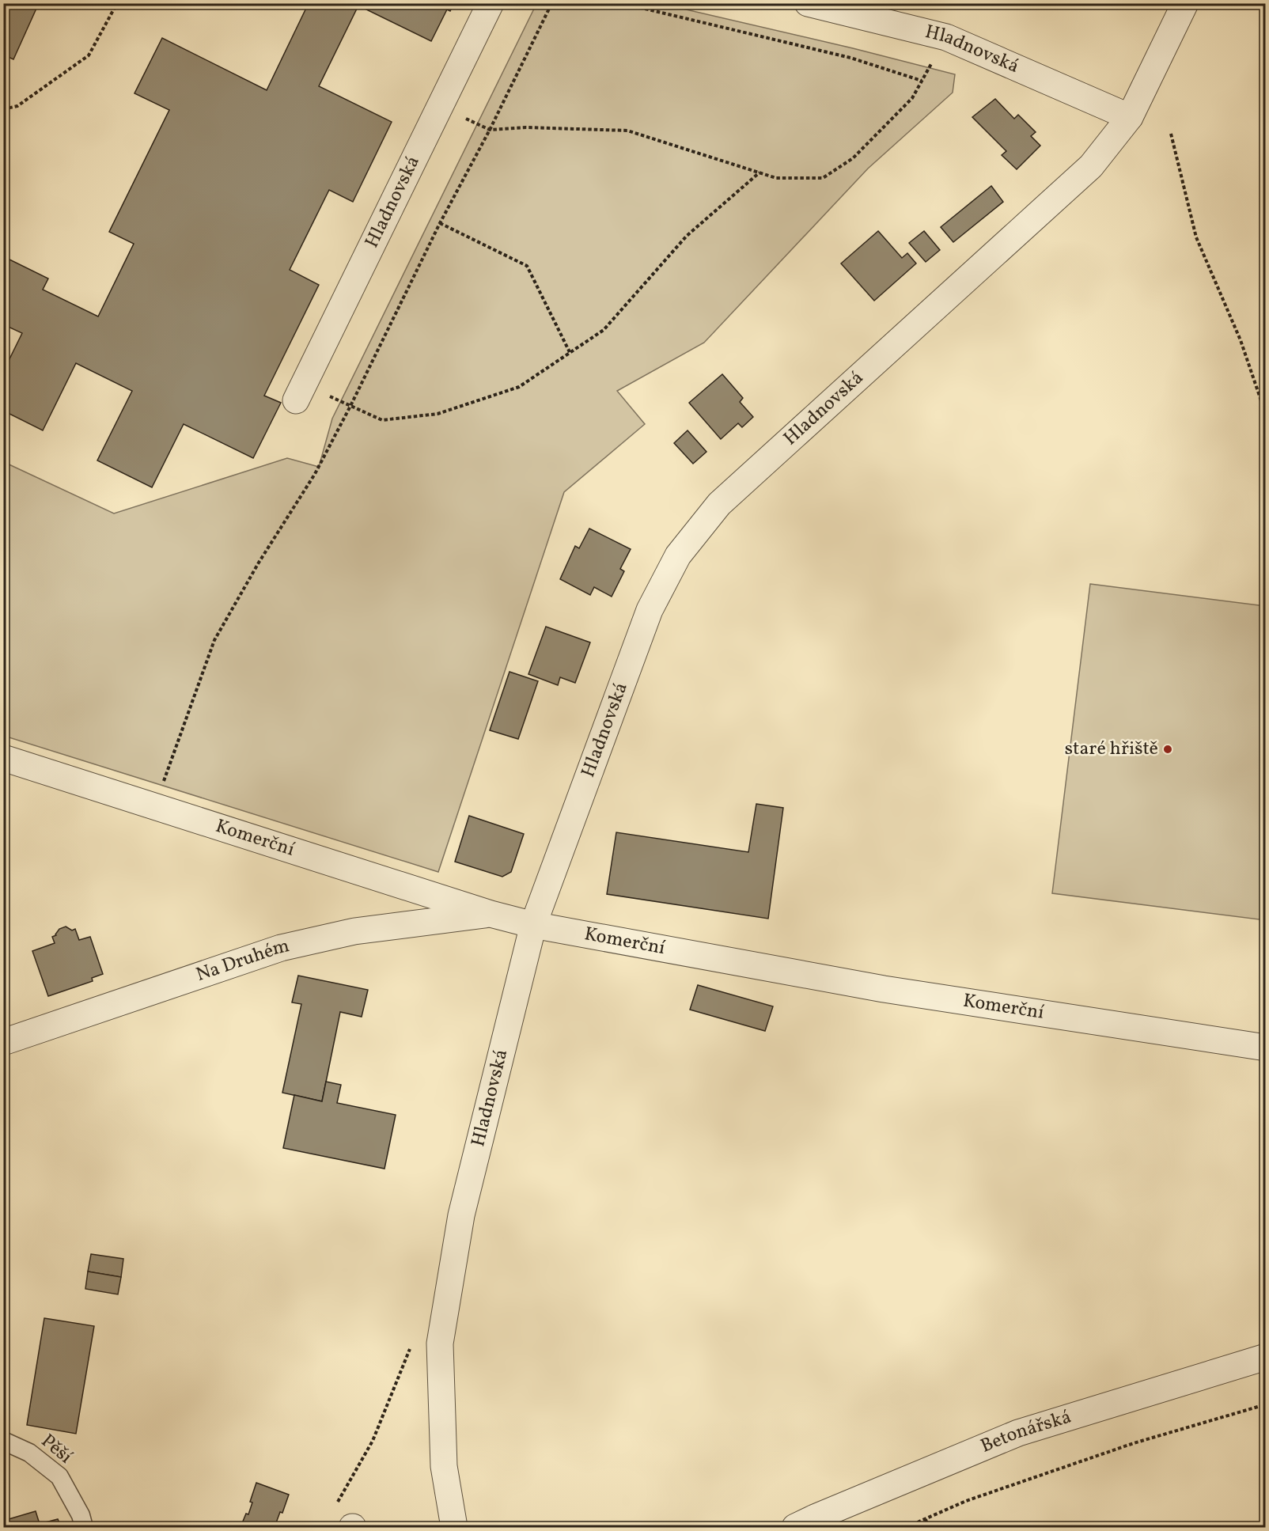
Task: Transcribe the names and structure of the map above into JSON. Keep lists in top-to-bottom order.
{
  "streets": {
    "street": [
      "Hladnovská",
      "Komerční",
      "Na Druhém",
      "Betonářská"
    ],
    "lane": ["Pěší"]
  },
  "crossings": [
    ["Hladnovská", "Komerční"],
    ["Komerční", "Na Druhém"]
  ],
  "places": ["staré hřiště"]
}
